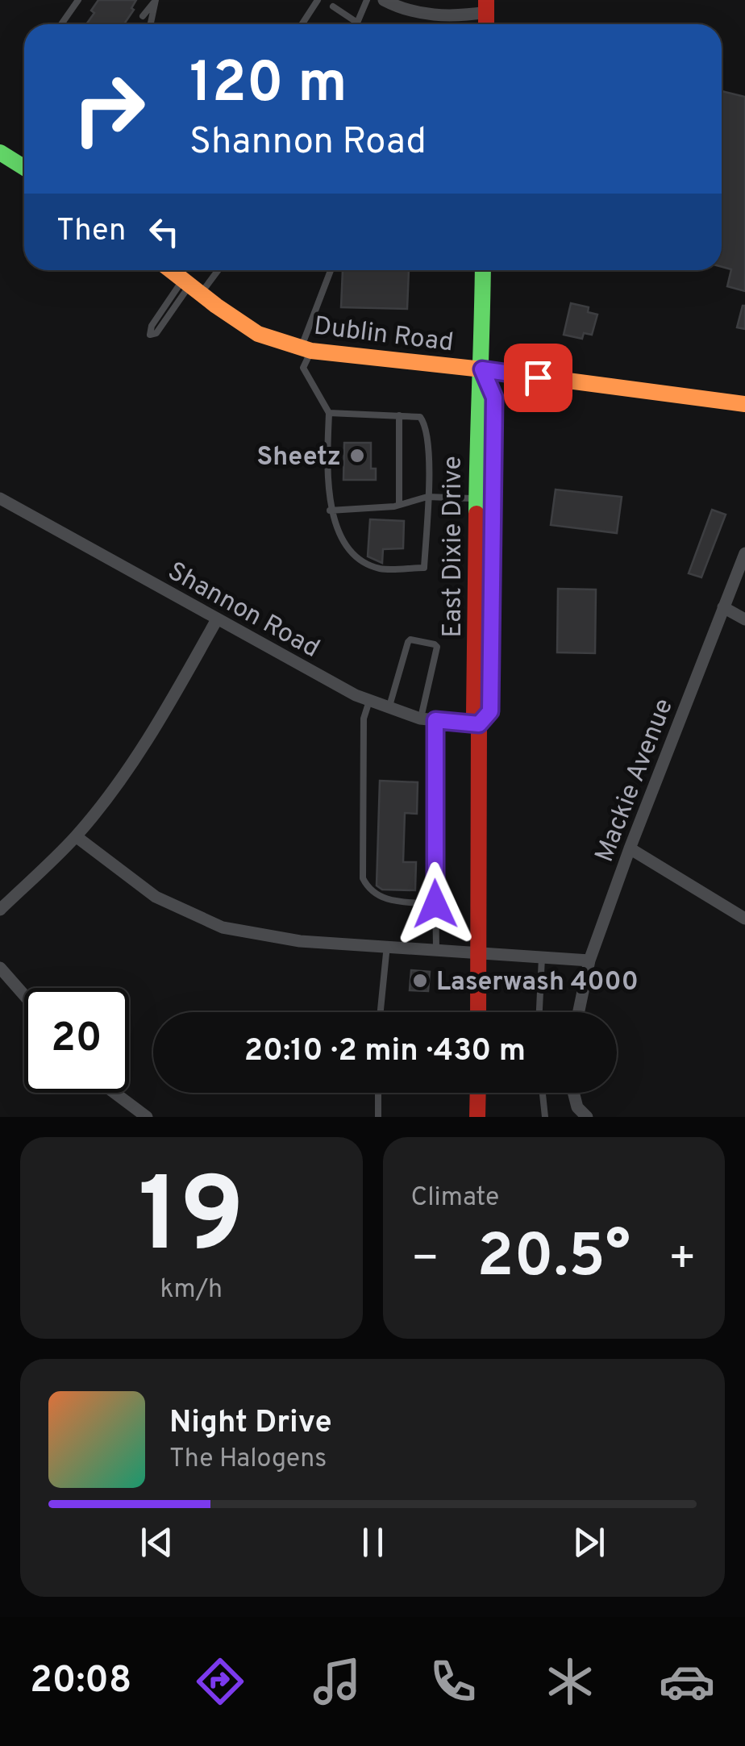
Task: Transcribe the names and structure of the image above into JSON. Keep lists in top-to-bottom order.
{
  "streets": {
    "main road": ["Dublin Road", "East Dixie Drive"],
    "street": ["Shannon Road", "Mackie Avenue"]
  },
  "crossings": [
    ["Dublin Road", "East Dixie Drive"],
    ["East Dixie Drive", "Shannon Road"]
  ],
  "places": ["Sheetz", "Laserwash 4000"],
  "page": {
    "turn": ["120 m", "Shannon Road"],
    "then": "Then",
    "limit": "20",
    "trip": "20:10 · 2 min · 430 m",
    "tile": [
      ["19", "km/h"],
      "Climate"
    ],
    "heat": ["−", "20.5°", "+"],
    "song": ["Night Drive", "The Halogens"],
    "tabs": "20:08"
  }
}
